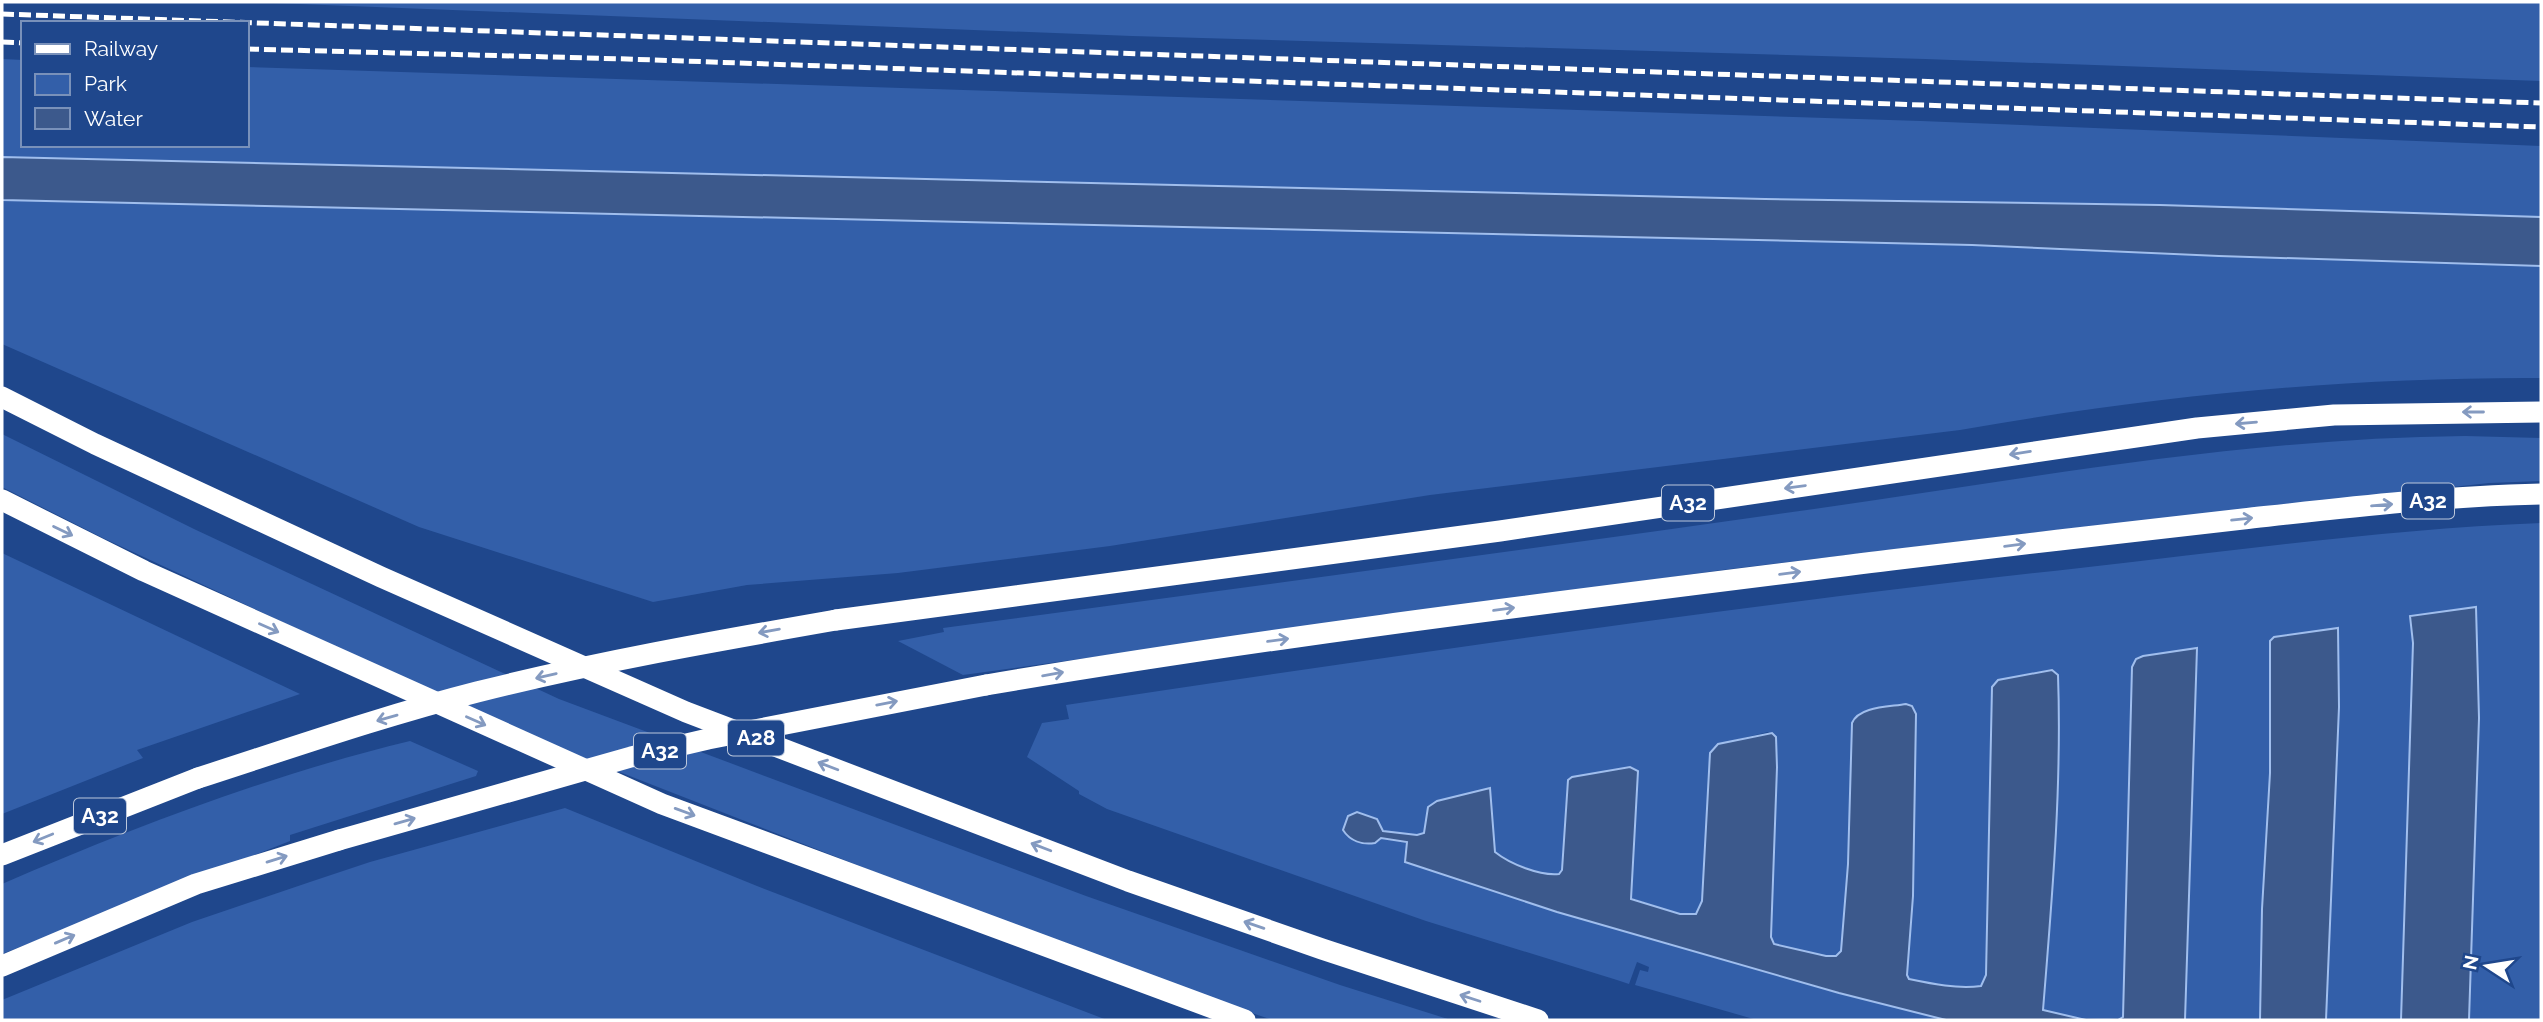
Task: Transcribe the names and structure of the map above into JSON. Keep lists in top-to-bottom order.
{
  "streets": {
    "highway": ["A32", "A28"]
  },
  "legend": ["Railway", "Park", "Water"],
  "north": "left"
}
